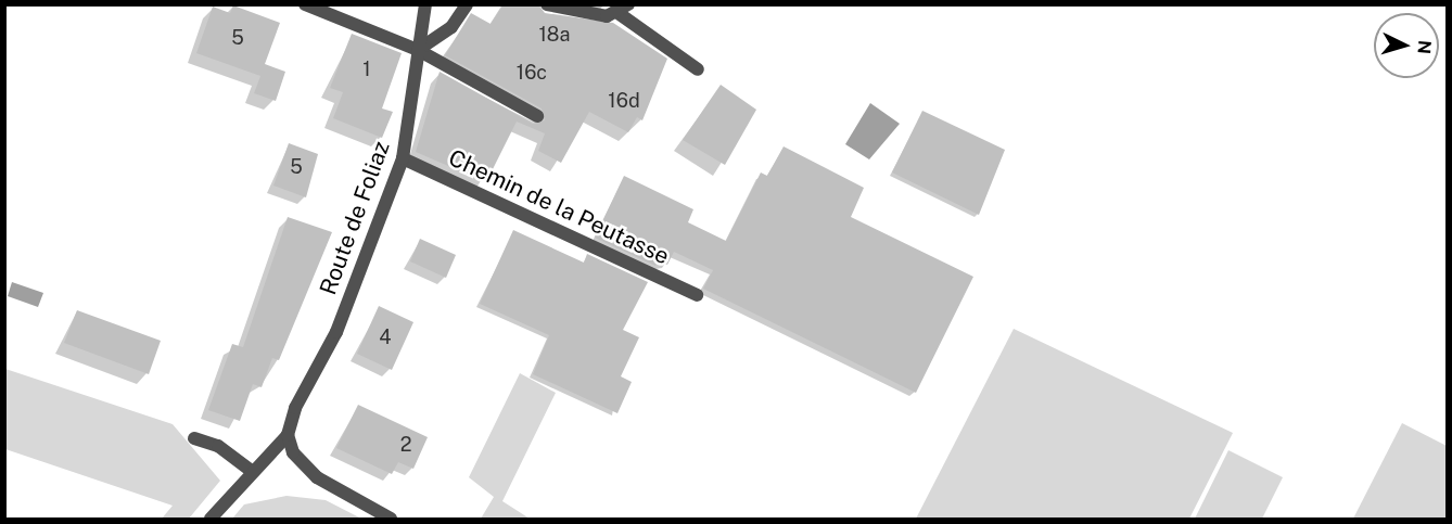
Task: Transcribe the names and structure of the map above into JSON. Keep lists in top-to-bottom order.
{
  "streets": {
    "street": ["Chemin de la Peutasse", "Route de Foliaz"]
  },
  "crossings": [
    ["Chemin de la Peutasse", "Route de Foliaz"]
  ],
  "house_numbers": [
    "18a",
    "5",
    "1",
    "16c",
    "16d",
    "5",
    "4",
    "2"
  ],
  "north": "right"
}
